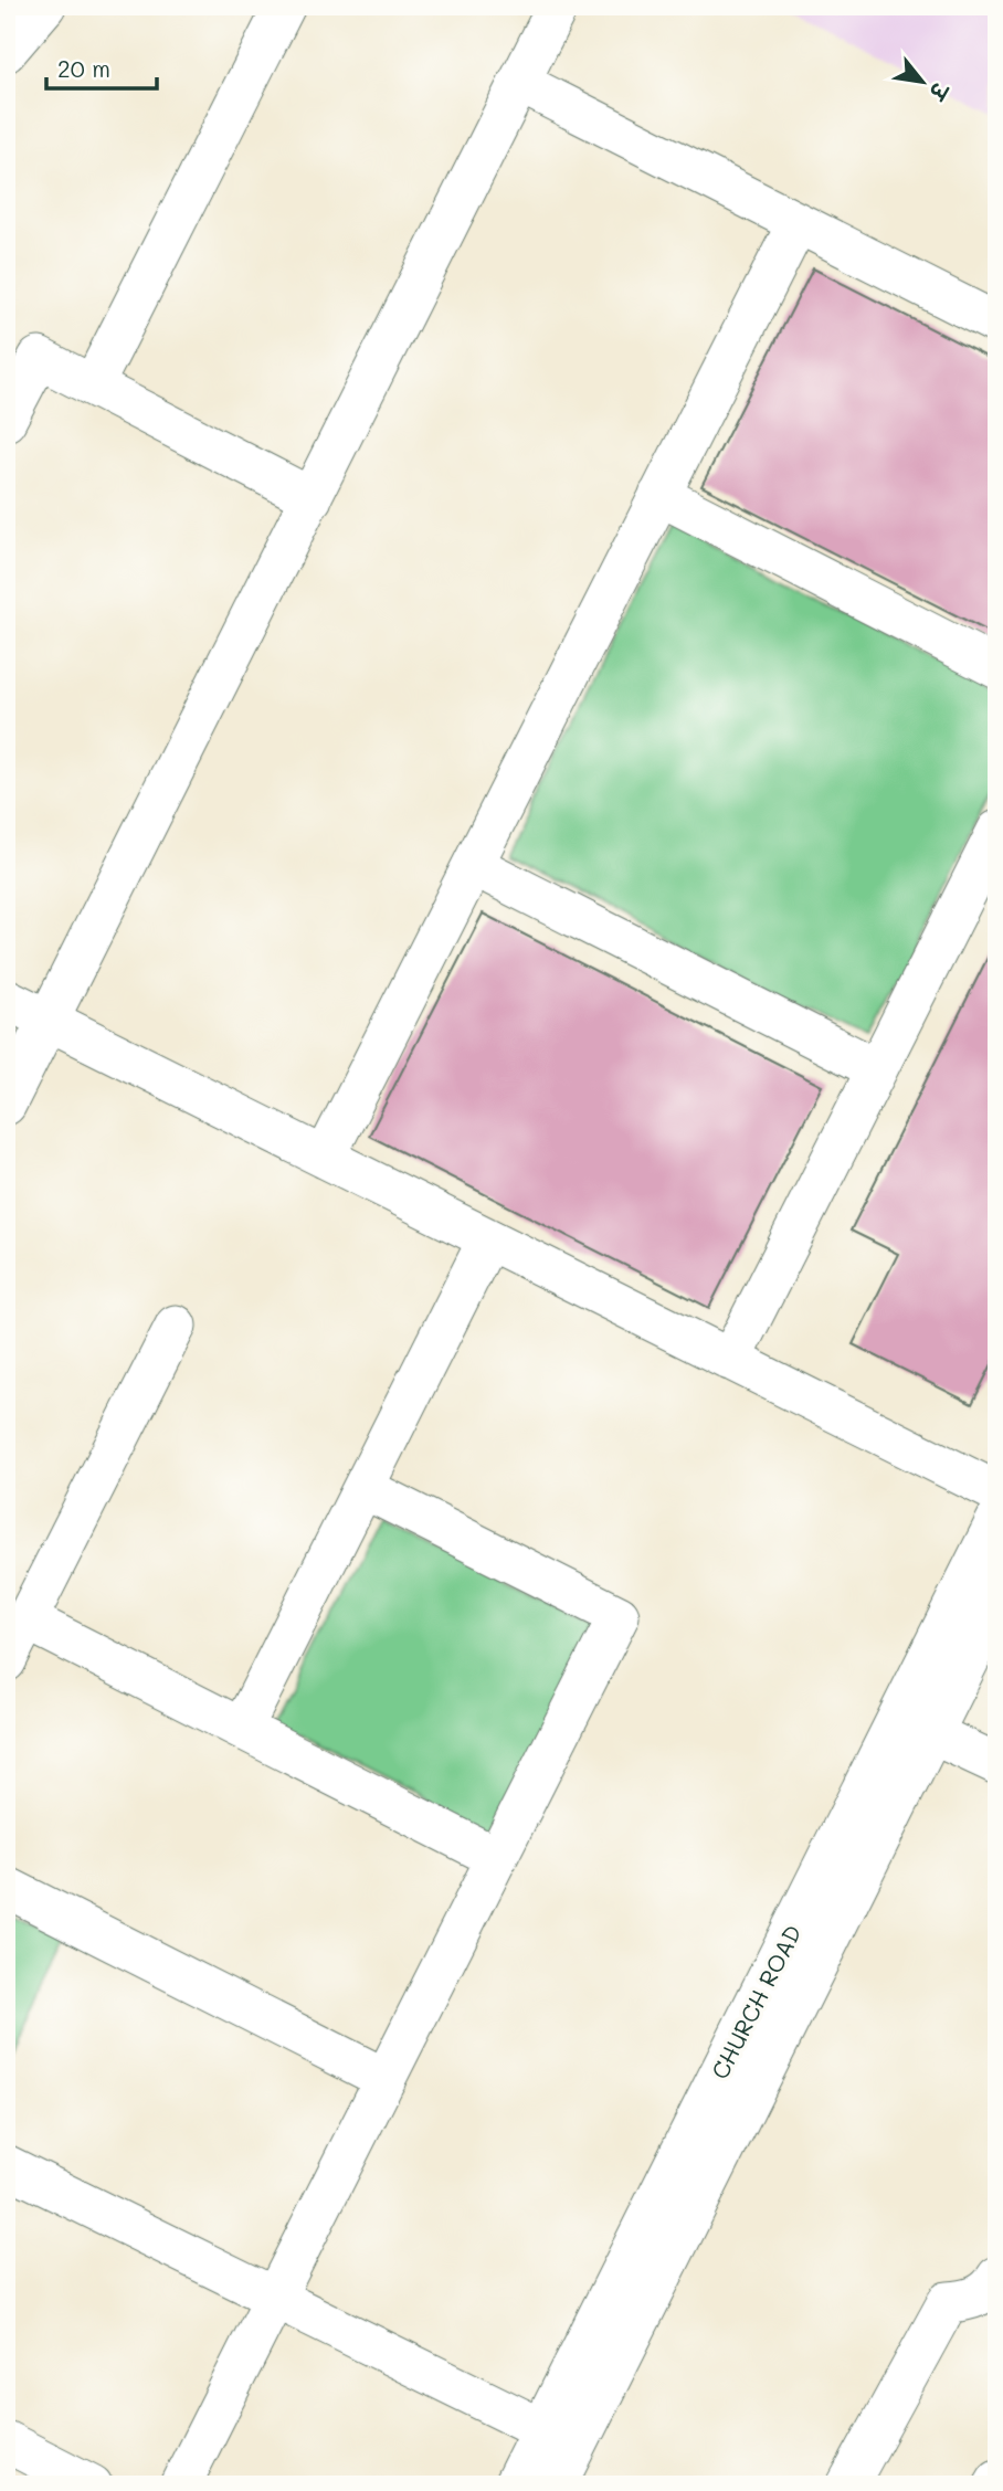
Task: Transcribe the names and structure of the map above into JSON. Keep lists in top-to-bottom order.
{
  "streets": {
    "street": ["CHURCH ROAD"]
  },
  "scale_bar": "20 m",
  "north": "bottom right"
}
